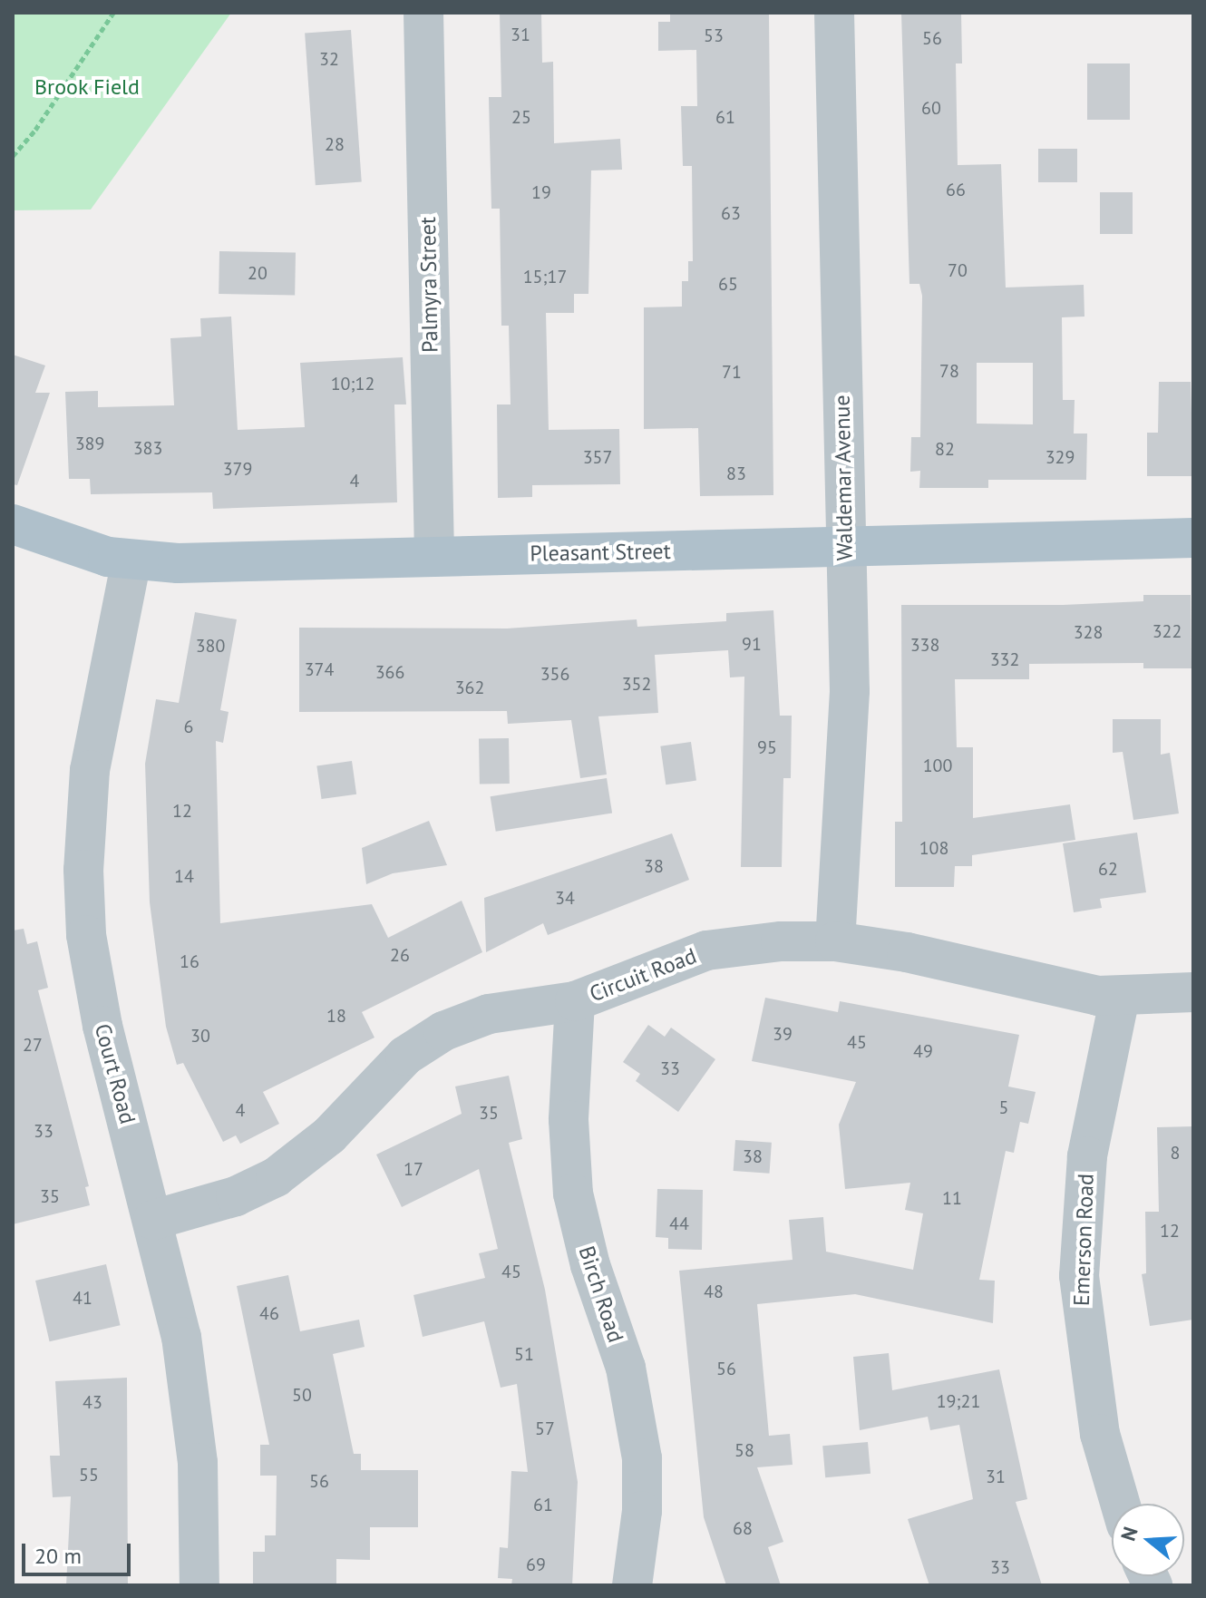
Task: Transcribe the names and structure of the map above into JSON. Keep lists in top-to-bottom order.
{
  "streets": {
    "main road": ["Pleasant Street"],
    "street": [
      "Palmyra Street",
      "Waldemar Avenue",
      "Circuit Road",
      "Court Road",
      "Emerson Road",
      "Birch Road"
    ]
  },
  "crossings": [
    ["Palmyra Street", "Pleasant Street"],
    ["Waldemar Avenue", "Pleasant Street"],
    ["Waldemar Avenue", "Circuit Road"],
    ["Pleasant Street", "Court Road"],
    ["Circuit Road", "Court Road"],
    ["Circuit Road", "Emerson Road"],
    ["Circuit Road", "Birch Road"]
  ],
  "parks": ["Brook Field"],
  "house_numbers": [
    "31",
    "53",
    "56",
    "32",
    "60",
    "25",
    "61",
    "28",
    "66",
    "19",
    "63",
    "70",
    "20",
    "15;17",
    "65",
    "78",
    "71",
    "10;12",
    "389",
    "383",
    "82",
    "357",
    "329",
    "379",
    "83",
    "4",
    "322",
    "328",
    "91",
    "338",
    "380",
    "332",
    "374",
    "366",
    "356",
    "352",
    "362",
    "6",
    "95",
    "100",
    "12",
    "108",
    "38",
    "62",
    "14",
    "34",
    "26",
    "16",
    "18",
    "39",
    "30",
    "45",
    "27",
    "49",
    "33",
    "5",
    "4",
    "35",
    "33",
    "8",
    "38",
    "17",
    "35",
    "11",
    "44",
    "12",
    "45",
    "48",
    "41",
    "46",
    "51",
    "56",
    "50",
    "19;21",
    "43",
    "57",
    "58",
    "55",
    "31",
    "56",
    "61",
    "68",
    "69",
    "33"
  ],
  "scale_bar": "20 m",
  "north": "left"
}
